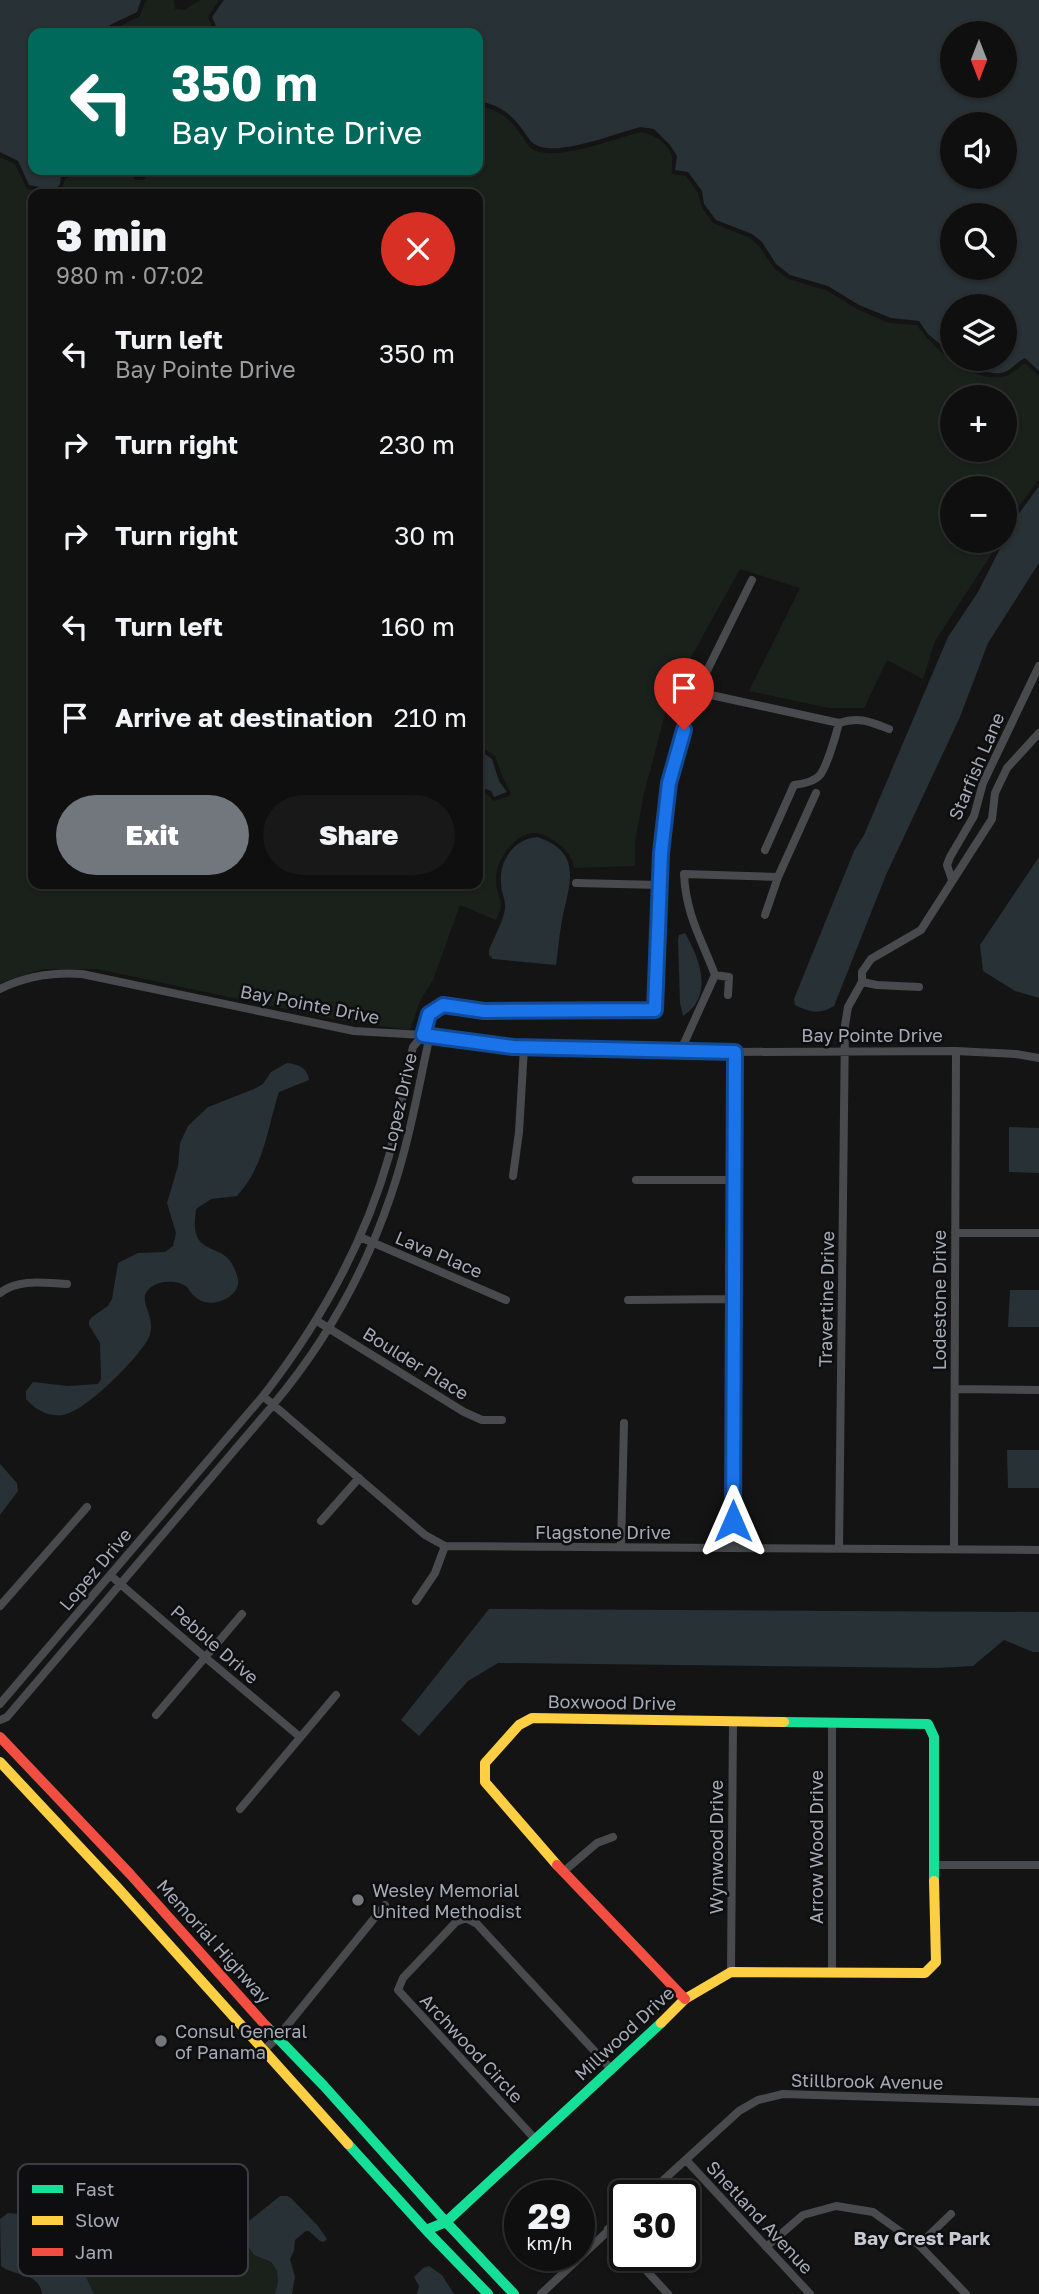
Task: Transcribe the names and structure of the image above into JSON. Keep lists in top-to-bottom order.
{
  "streets": {
    "street": [
      "Starfish Lane",
      "Bay Pointe Drive",
      "Lopez Drive",
      "Lava Place",
      "Travertine Drive",
      "Lodestone Drive",
      "Boulder Place",
      "Flagstone Drive",
      "Pebble Drive",
      "Boxwood Drive",
      "Wynwood Drive",
      "Arrow Wood Drive",
      "Memorial Highway",
      "Millwood Drive",
      "Archwood Circle",
      "Stillbrook Avenue",
      "Shetland Avenue"
    ]
  },
  "crossings": [
    ["Starfish Lane", "Travertine Drive"],
    ["Bay Pointe Drive", "Lopez Drive"],
    ["Bay Pointe Drive", "Travertine Drive"],
    ["Bay Pointe Drive", "Lodestone Drive"],
    ["Lopez Drive", "Lava Place"],
    ["Lopez Drive", "Boulder Place"],
    ["Lopez Drive", "Pebble Drive"],
    ["Travertine Drive", "Flagstone Drive"],
    ["Lodestone Drive", "Flagstone Drive"],
    ["Boxwood Drive", "Wynwood Drive"],
    ["Boxwood Drive", "Arrow Wood Drive"],
    ["Boxwood Drive", "Millwood Drive"],
    ["Wynwood Drive", "Millwood Drive"],
    ["Arrow Wood Drive", "Millwood Drive"],
    ["Memorial Highway", "Millwood Drive"],
    ["Millwood Drive", "Archwood Circle"],
    ["Stillbrook Avenue", "Shetland Avenue"]
  ],
  "districts": ["Bay Crest Park"],
  "places": ["Wesley Memorial United Methodist", "Consul General of Panama"],
  "legend": ["Fast", "Slow", "Jam"],
  "north": "bottom",
  "page": {
    "map_buttons": ["+", "−"],
    "turn": ["350 m", "Bay Pointe Drive"],
    "heading": ["3 min", "980 m · 07:02"],
    "list": [
      {
        "name": "Turn left",
        "note": "Bay Pointe Drive",
        "value": "350 m"
      },
      {
        "name": "Turn right",
        "value": "230 m"
      },
      {
        "name": "Turn right",
        "value": "30 m"
      },
      {
        "name": "Turn left",
        "value": "160 m"
      },
      {
        "name": "Arrive at destination",
        "value": "210 m"
      }
    ],
    "buttons": ["Exit", "Share"],
    "speed": "29 km/h",
    "limit": "30"
  }
}
